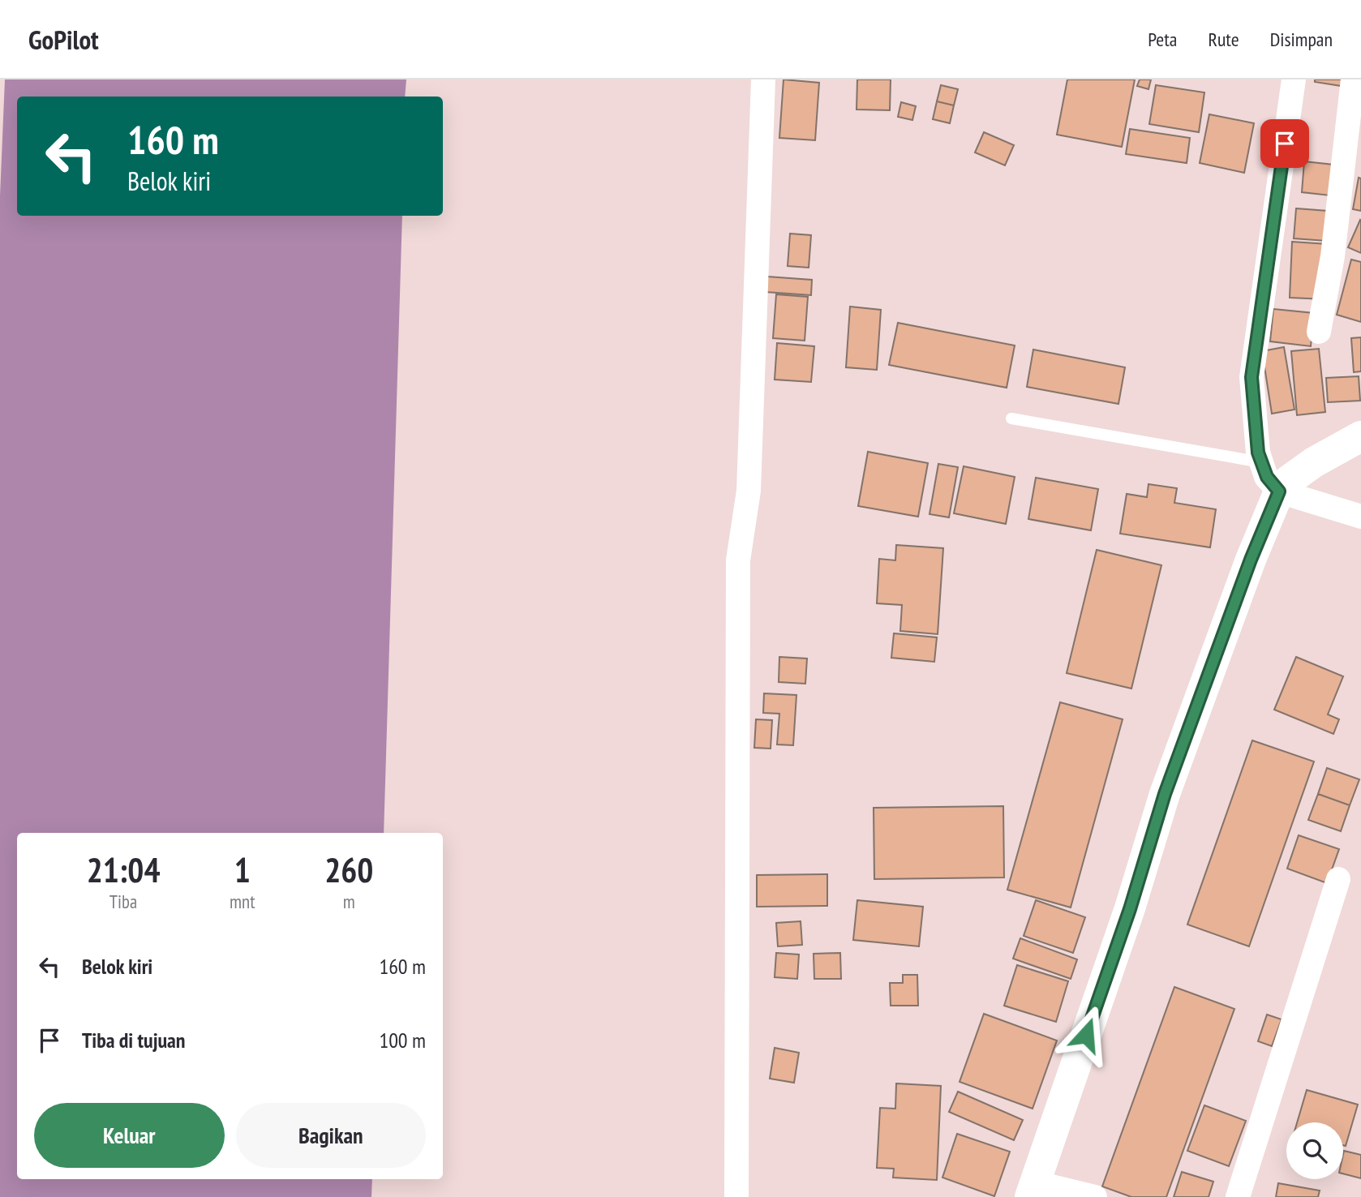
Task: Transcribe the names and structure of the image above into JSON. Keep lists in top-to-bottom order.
{
  "page": {
    "header": "GoPilot",
    "nav": ["Peta", "Rute", "Disimpan"],
    "turn": ["160 m", "Belok kiri"],
    "eta": [
      "21:04",
      "Tiba",
      "1",
      "mnt",
      "260",
      "m"
    ],
    "list": [
      {
        "name": "Belok kiri",
        "value": "160 m"
      },
      {
        "name": "Tiba di tujuan",
        "value": "100 m"
      }
    ],
    "buttons": ["Keluar", "Bagikan"]
  }
}
